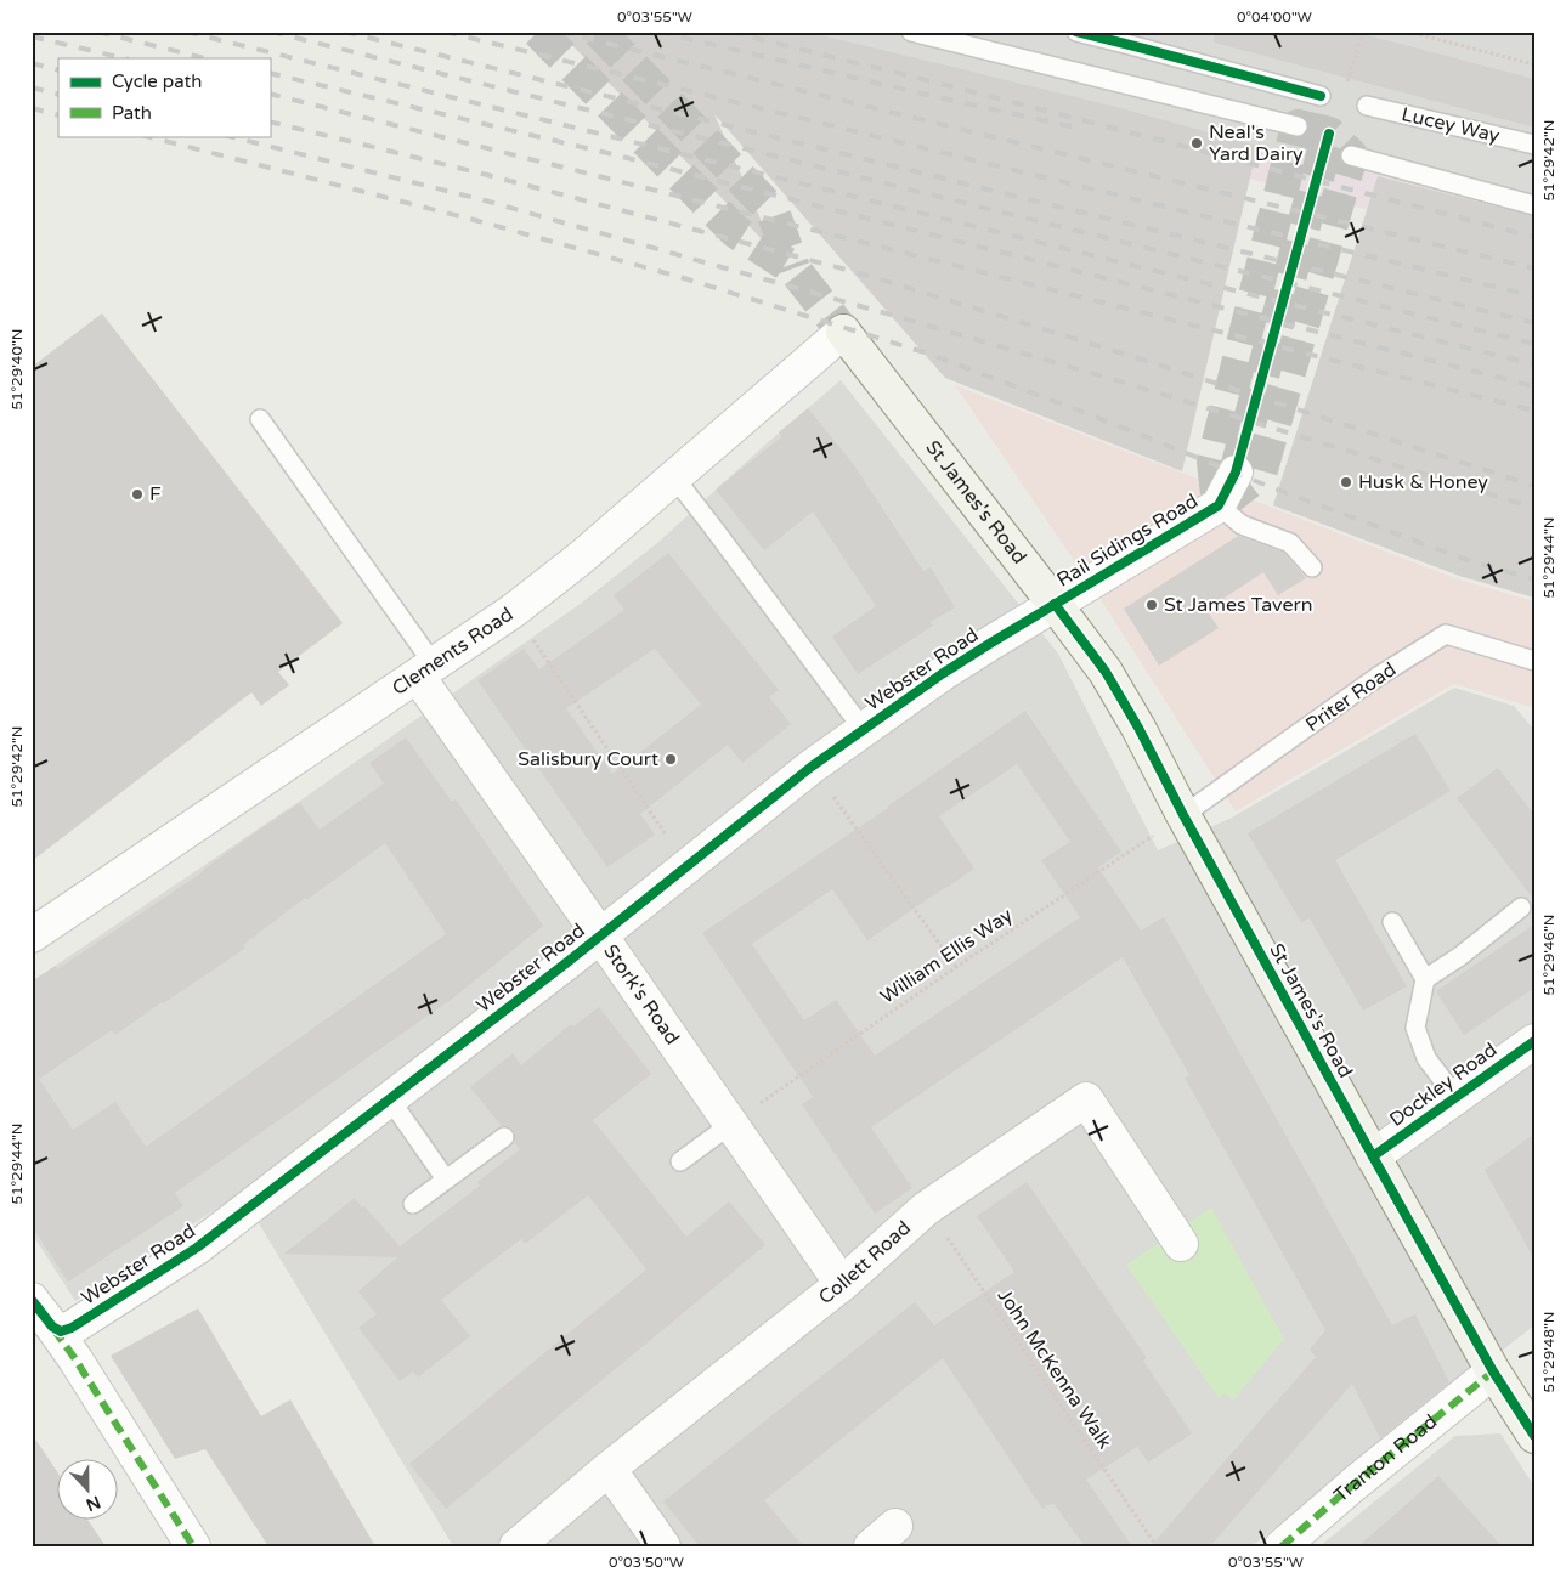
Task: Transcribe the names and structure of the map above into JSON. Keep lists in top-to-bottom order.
{
  "streets": {
    "street": [
      "St James's Road",
      "Rail Sidings Road",
      "Clements Road",
      "Webster Road",
      "Stork's Road",
      "Dockley Road",
      "Collett Road",
      "Tranton Road"
    ],
    "lane": ["Lucey Way", "Priter Road"],
    "path": ["William Ellis Way", "John McKenna Walk"]
  },
  "crossings": [
    ["St James's Road", "Rail Sidings Road"],
    ["St James's Road", "Clements Road"],
    ["St James's Road", "Webster Road"],
    ["St James's Road", "Priter Road"],
    ["St James's Road", "William Ellis Way"],
    ["St James's Road", "Dockley Road"],
    ["St James's Road", "Tranton Road"],
    ["Rail Sidings Road", "Webster Road"],
    ["Clements Road", "Stork's Road"],
    ["Webster Road", "Stork's Road"],
    ["Priter Road", "William Ellis Way"],
    ["William Ellis Way", "Stork's Road"],
    ["Stork's Road", "Collett Road"],
    ["Collett Road", "John McKenna Walk"]
  ],
  "places": [
    "Neal's Yard Dairy",
    "Husk & Honey",
    "F",
    "St James Tavern",
    "Salisbury Court"
  ],
  "legend": ["Cycle path", "Path"],
  "north": "bottom",
  "coordinates": [
    "0°03'55\"W",
    "0°04'00\"W",
    "51°29'42\"N",
    "51°29'40\"N",
    "51°29'44\"N",
    "51°29'46\"N",
    "51°29'48\"N",
    "0°03'50\"W"
  ]
}
